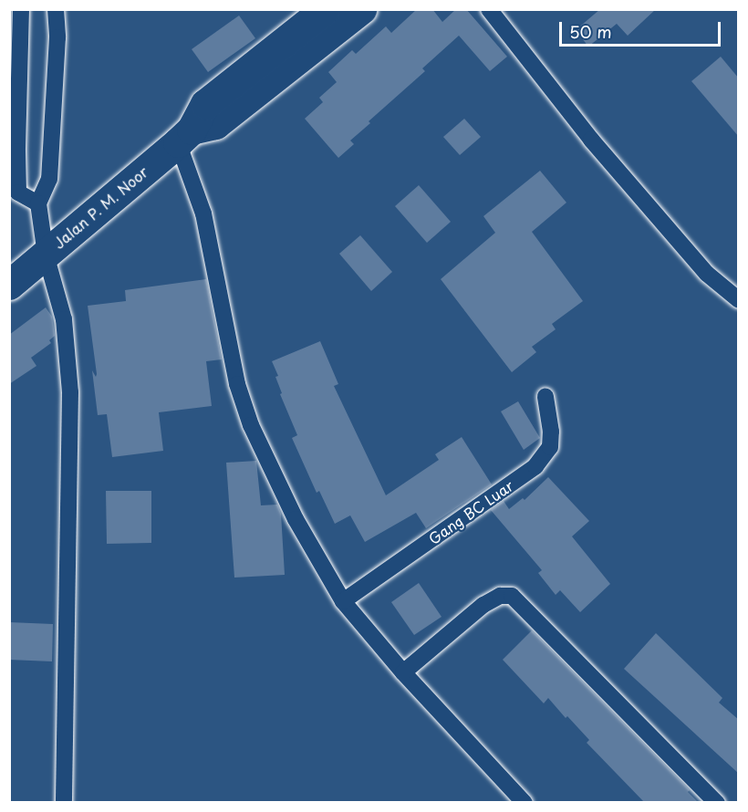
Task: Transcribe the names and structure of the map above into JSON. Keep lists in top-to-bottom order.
{
  "streets": {
    "highway": ["Jalan P. M. Noor"],
    "street": ["Gang BC Luar"]
  },
  "scale_bar": "50 m"
}
